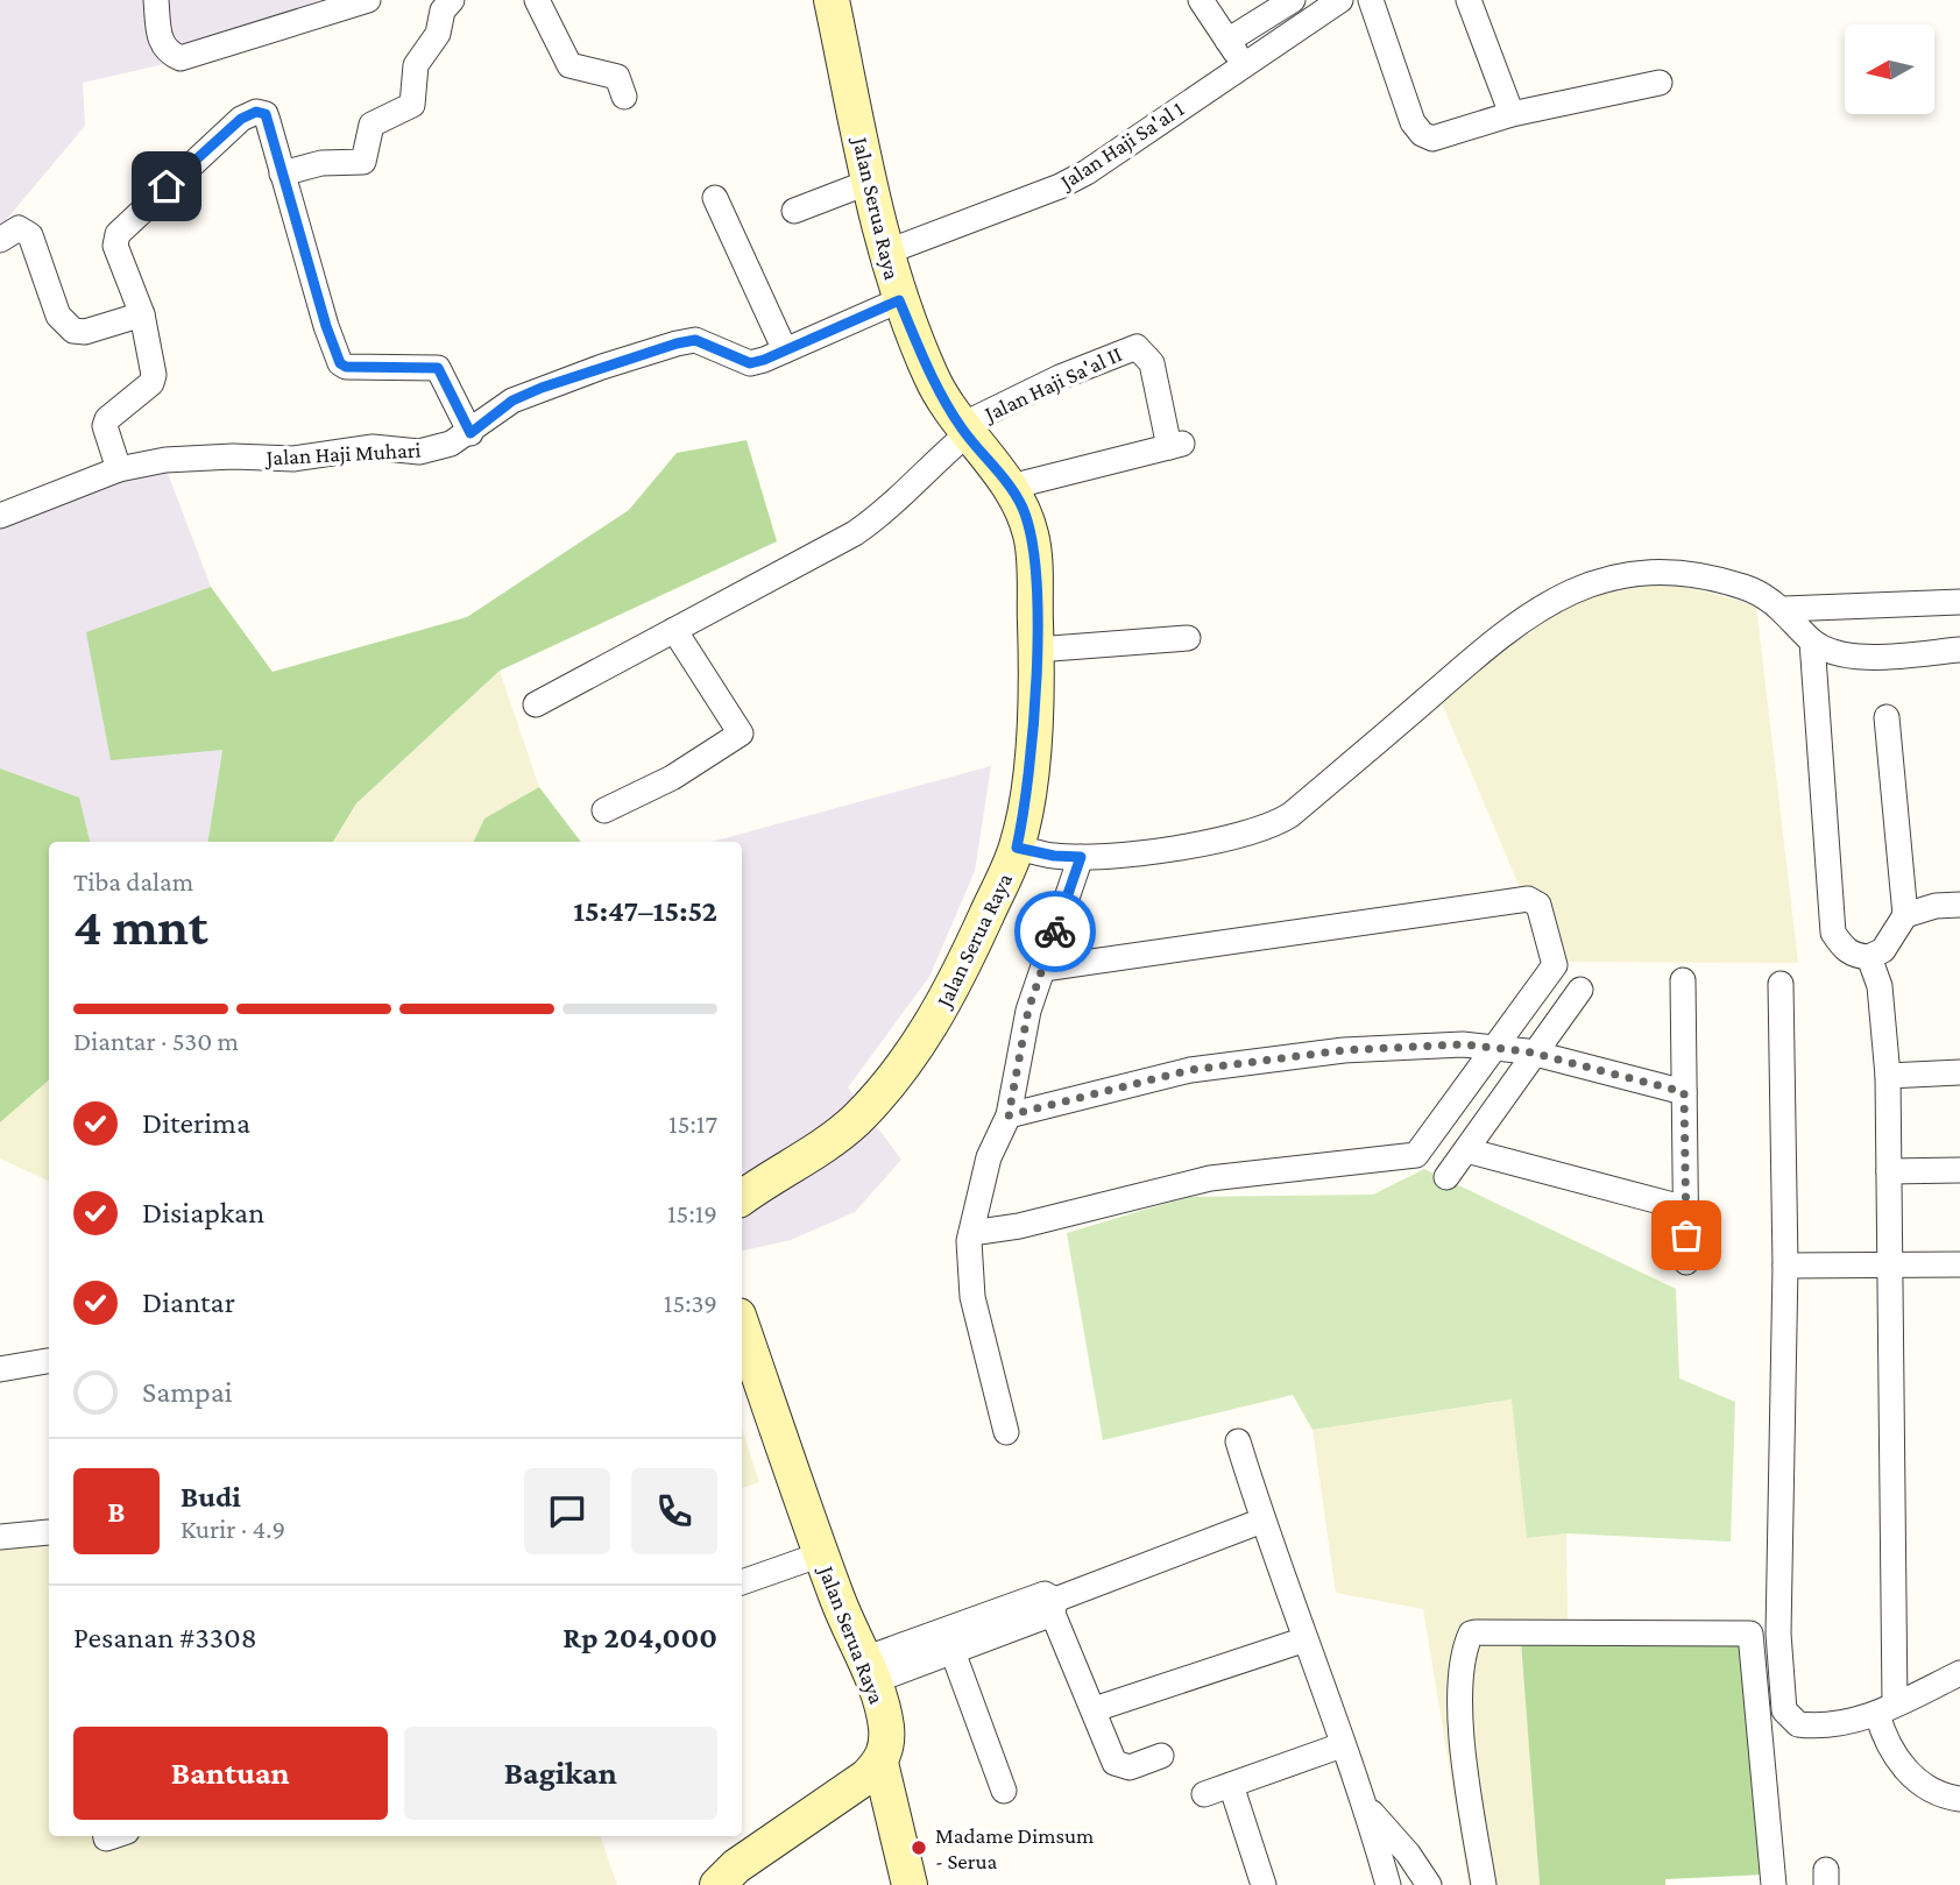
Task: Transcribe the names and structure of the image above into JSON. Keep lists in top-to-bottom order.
{
  "streets": {
    "main road": ["Jalan Serua Raya"],
    "street": ["Jalan Haji Sa'al 1", "Jalan Haji Sa'al II", "Jalan Haji Muhari"]
  },
  "crossings": [
    ["Jalan Haji Sa'al 1", "Jalan Serua Raya"],
    ["Jalan Serua Raya", "Jalan Haji Sa'al II"],
    ["Jalan Serua Raya", "Jalan Haji Muhari"]
  ],
  "places": ["Madame Dimsum - Serua"],
  "north": "left",
  "page": {
    "heading": ["4 mnt", "Tiba dalam", "15:47–15:52"],
    "panel": [
      "Budi",
      "Kurir · 4.9",
      "Pesanan #3308",
      "Rp 204,000"
    ],
    "bar": "Diantar · 530 m",
    "list": [
      ["Diterima", "15:17"],
      ["Disiapkan", "15:19"],
      ["Diantar", "15:39"],
      "Sampai"
    ],
    "round": "B",
    "buttons": ["Bantuan", "Bagikan"]
  }
}
